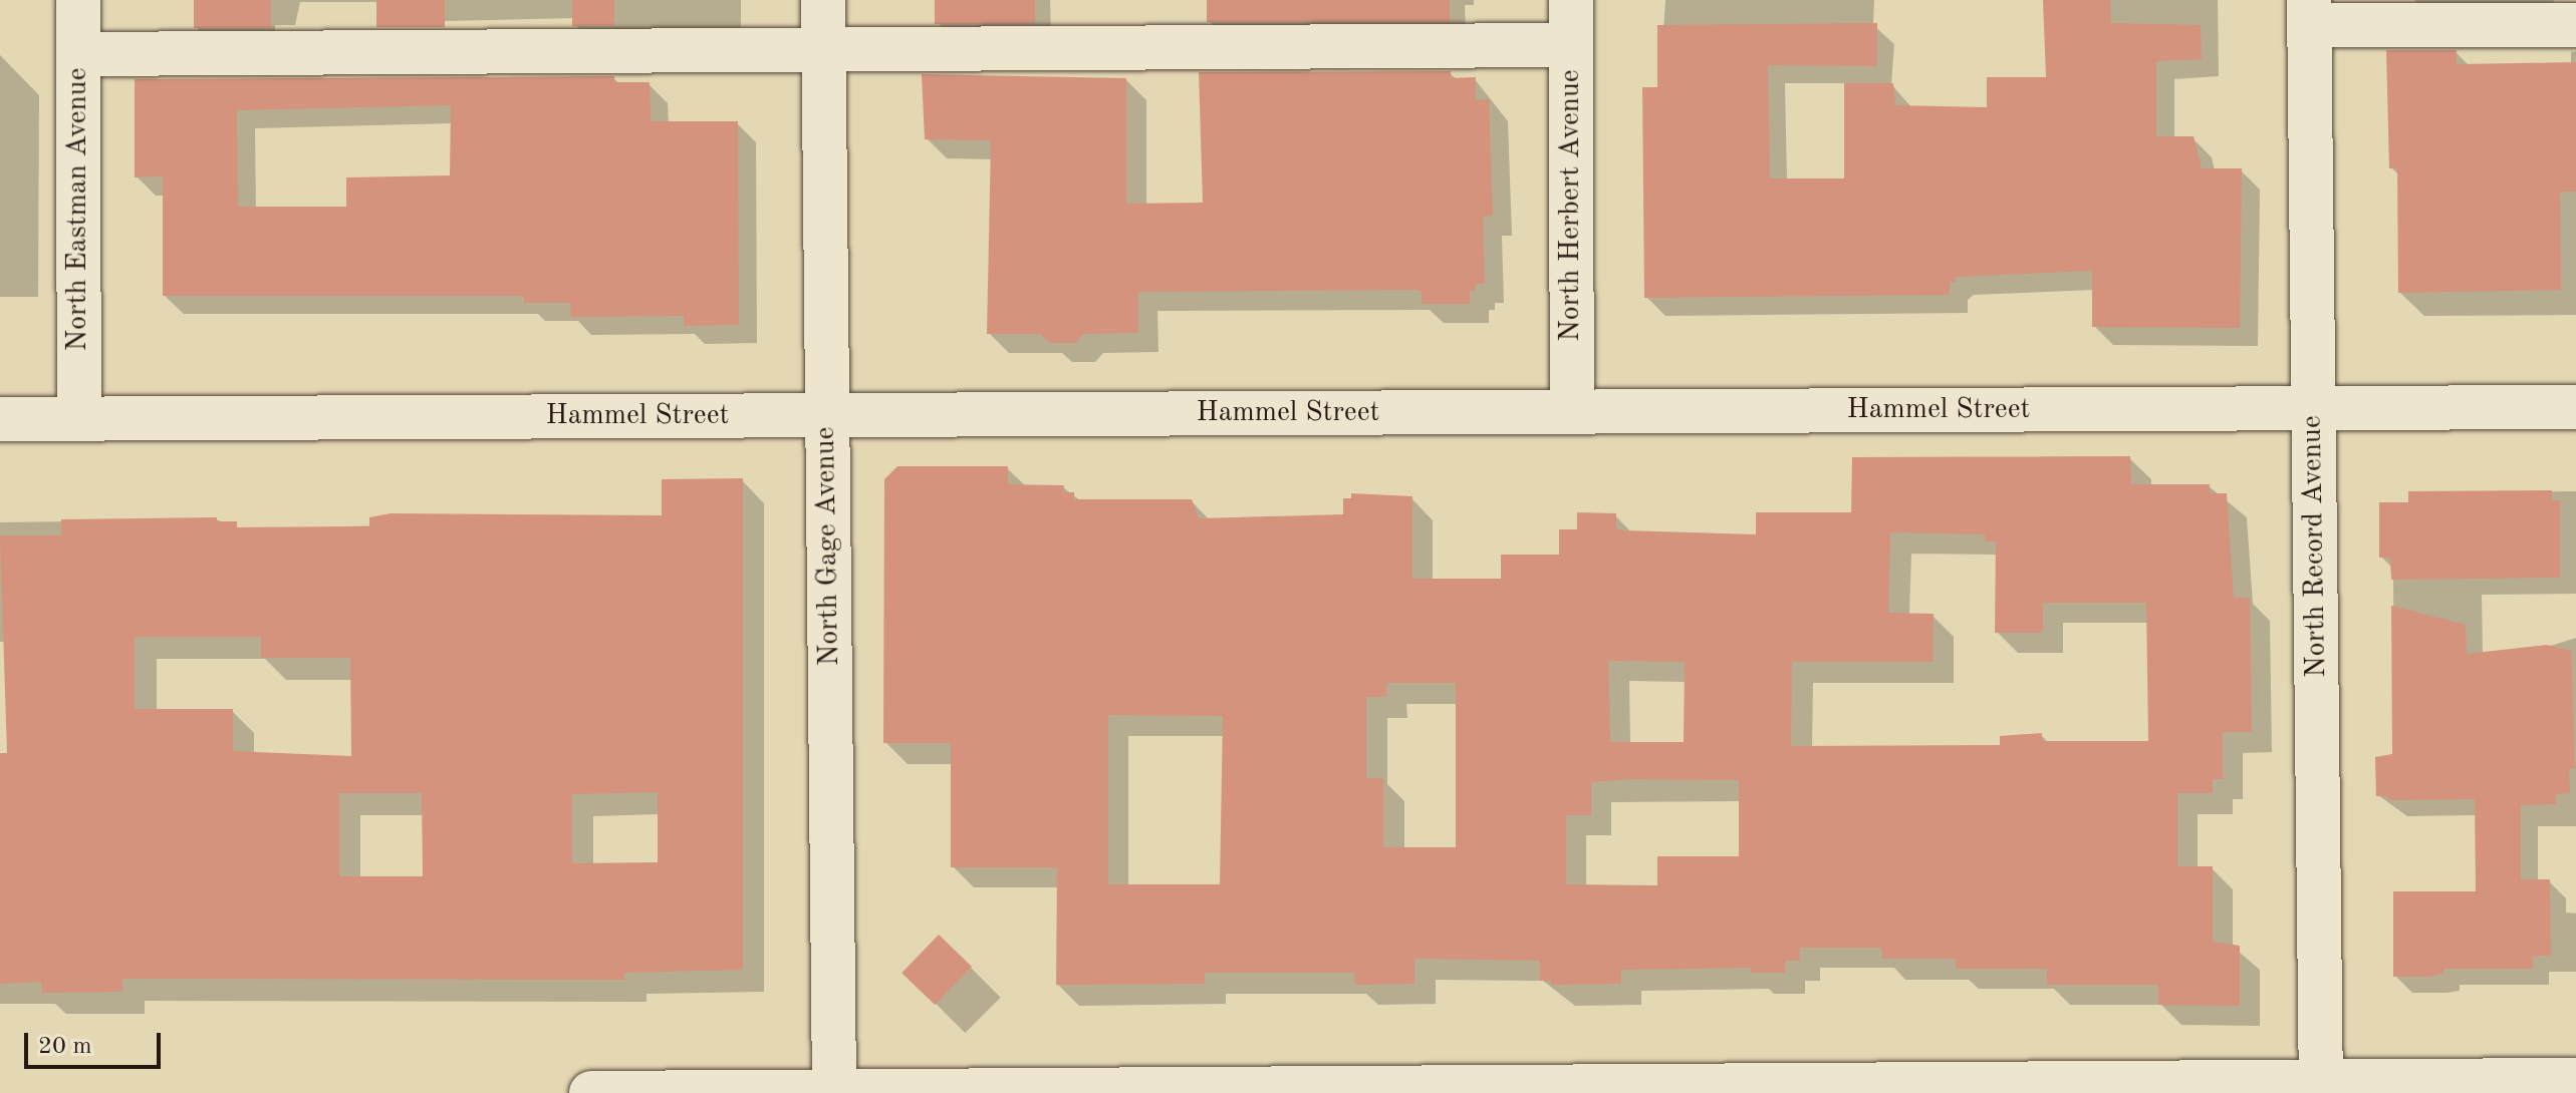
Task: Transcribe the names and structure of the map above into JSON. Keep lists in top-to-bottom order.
{
  "streets": {
    "street": [
      "North Herbert Avenue",
      "North Eastman Avenue",
      "Hammel Street",
      "North Gage Avenue",
      "North Record Avenue"
    ]
  },
  "crossings": [
    ["North Herbert Avenue", "Hammel Street"],
    ["North Eastman Avenue", "Hammel Street"],
    ["Hammel Street", "North Gage Avenue"],
    ["Hammel Street", "North Record Avenue"]
  ],
  "scale_bar": "20 m"
}
